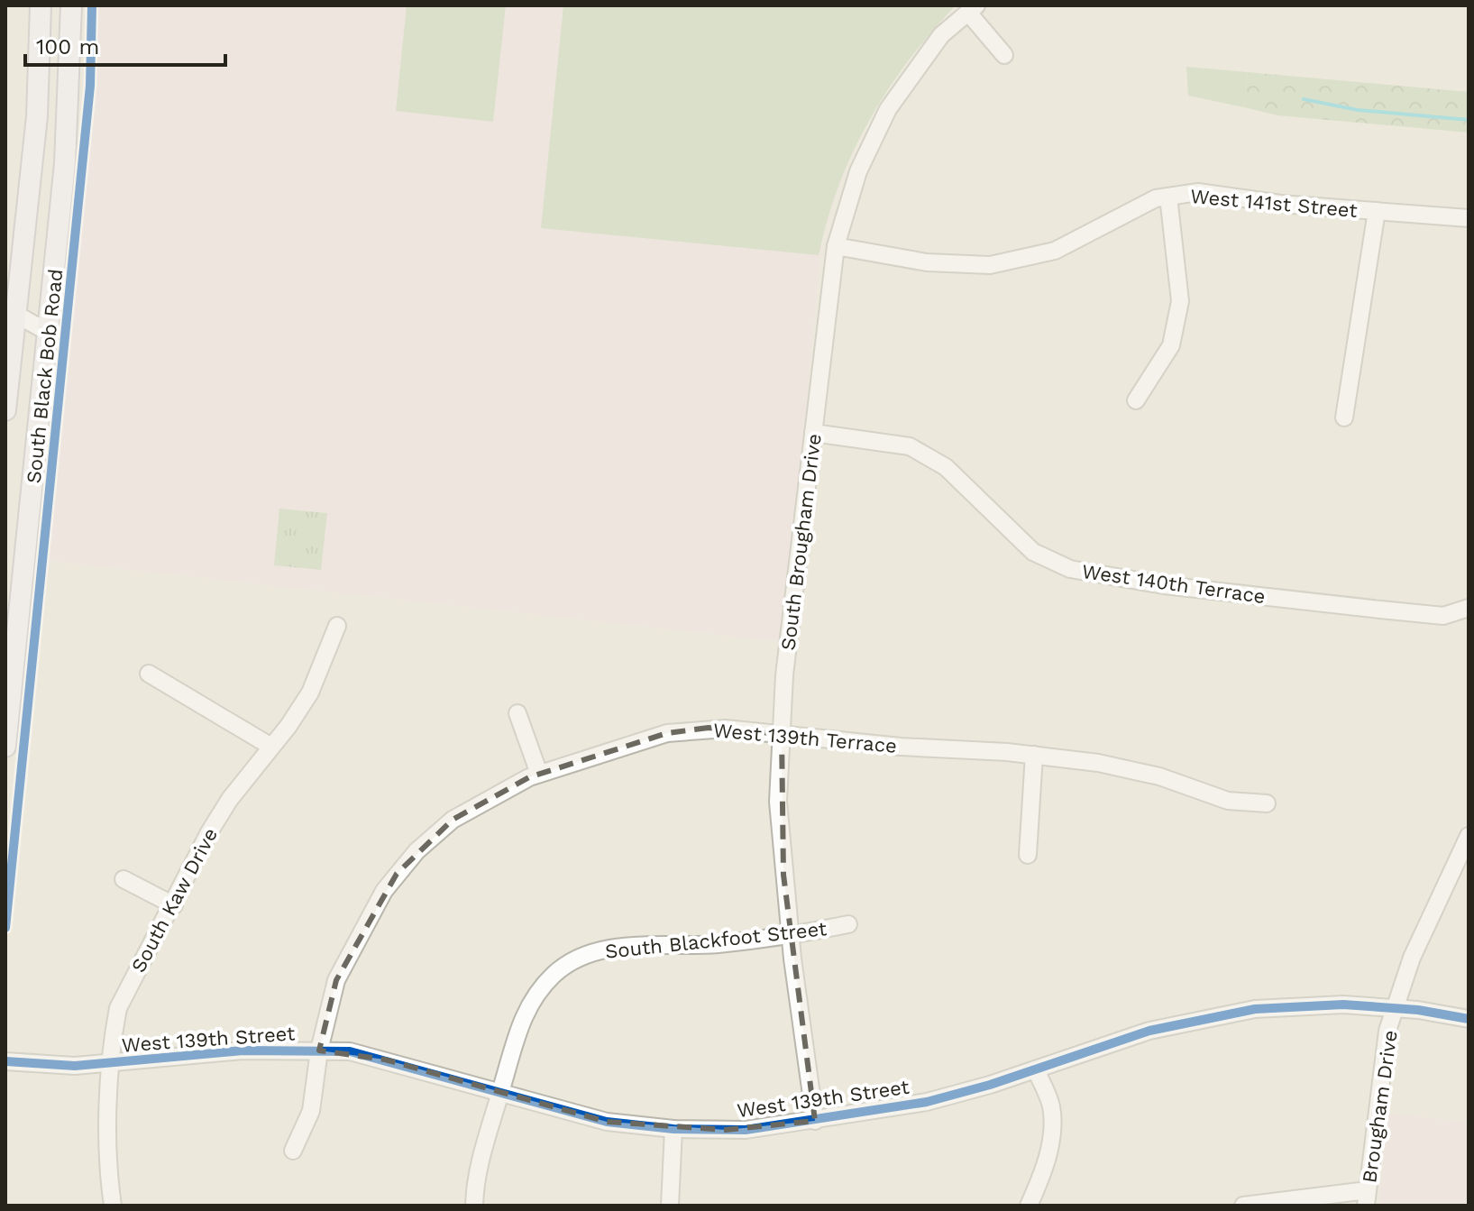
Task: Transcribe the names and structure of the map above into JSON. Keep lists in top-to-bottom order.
{
  "streets": {
    "main road": ["South Black Bob Road"],
    "street": [
      "West 141st Street",
      "South Brougham Drive",
      "West 140th Terrace",
      "West 139th Terrace",
      "South Kaw Drive",
      "South Blackfoot Street",
      "West 139th Street",
      "Brougham Drive"
    ]
  },
  "crossings": [
    ["West 141st Street", "South Brougham Drive"],
    ["South Brougham Drive", "West 140th Terrace"],
    ["South Brougham Drive", "West 139th Terrace"],
    ["South Brougham Drive", "South Blackfoot Street"],
    ["South Brougham Drive", "West 139th Street"],
    ["West 139th Terrace", "West 139th Street"],
    ["South Kaw Drive", "West 139th Street"],
    ["South Blackfoot Street", "West 139th Street"],
    ["West 139th Street", "Brougham Drive"]
  ],
  "scale_bar": "100 m"
}
